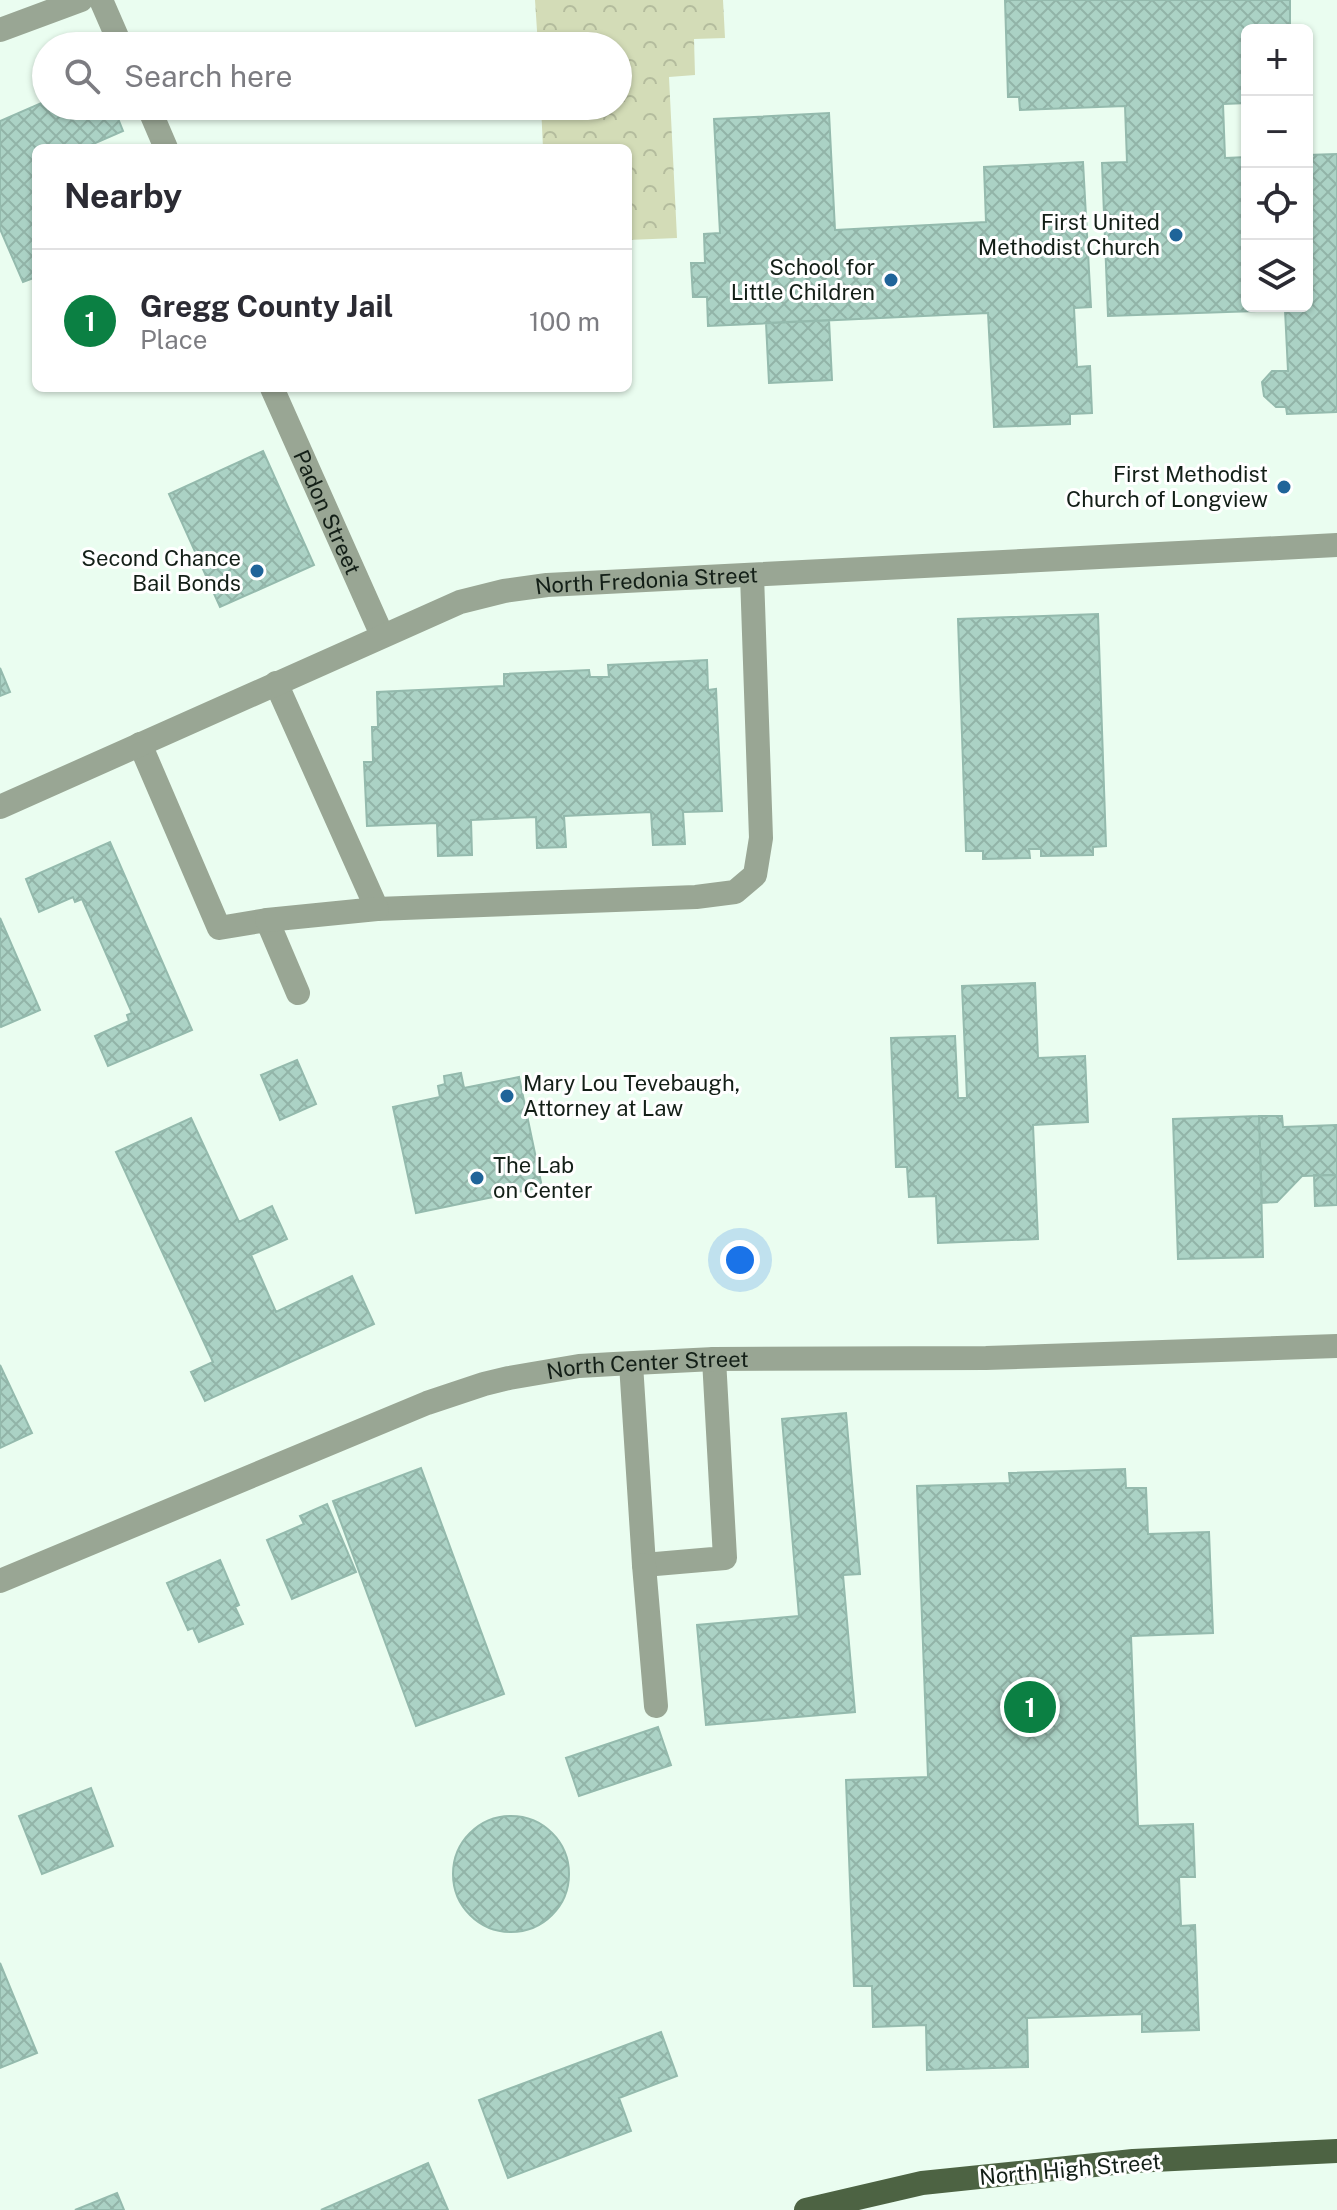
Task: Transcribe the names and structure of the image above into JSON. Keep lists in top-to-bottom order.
{
  "streets": {
    "main road": ["North High Street"],
    "street": ["Padon Street", "North Fredonia Street", "North Center Street"]
  },
  "crossings": [
    ["Padon Street", "North Fredonia Street"]
  ],
  "places": [
    "First United Methodist Church",
    "School for Little Children",
    "First Methodist Church of Longview",
    "Second Chance Bail Bonds",
    "Mary Lou Tevebaugh, Attorney at Law",
    "The Lab on Center"
  ],
  "page": {
    "map_buttons": ["+", "−"],
    "search": "Search here",
    "heading": "Nearby",
    "list": [
      {
        "mark": "1",
        "name": "Gregg County Jail",
        "note": "Place",
        "value": "100 m"
      }
    ],
    "pins": "1"
  }
}
